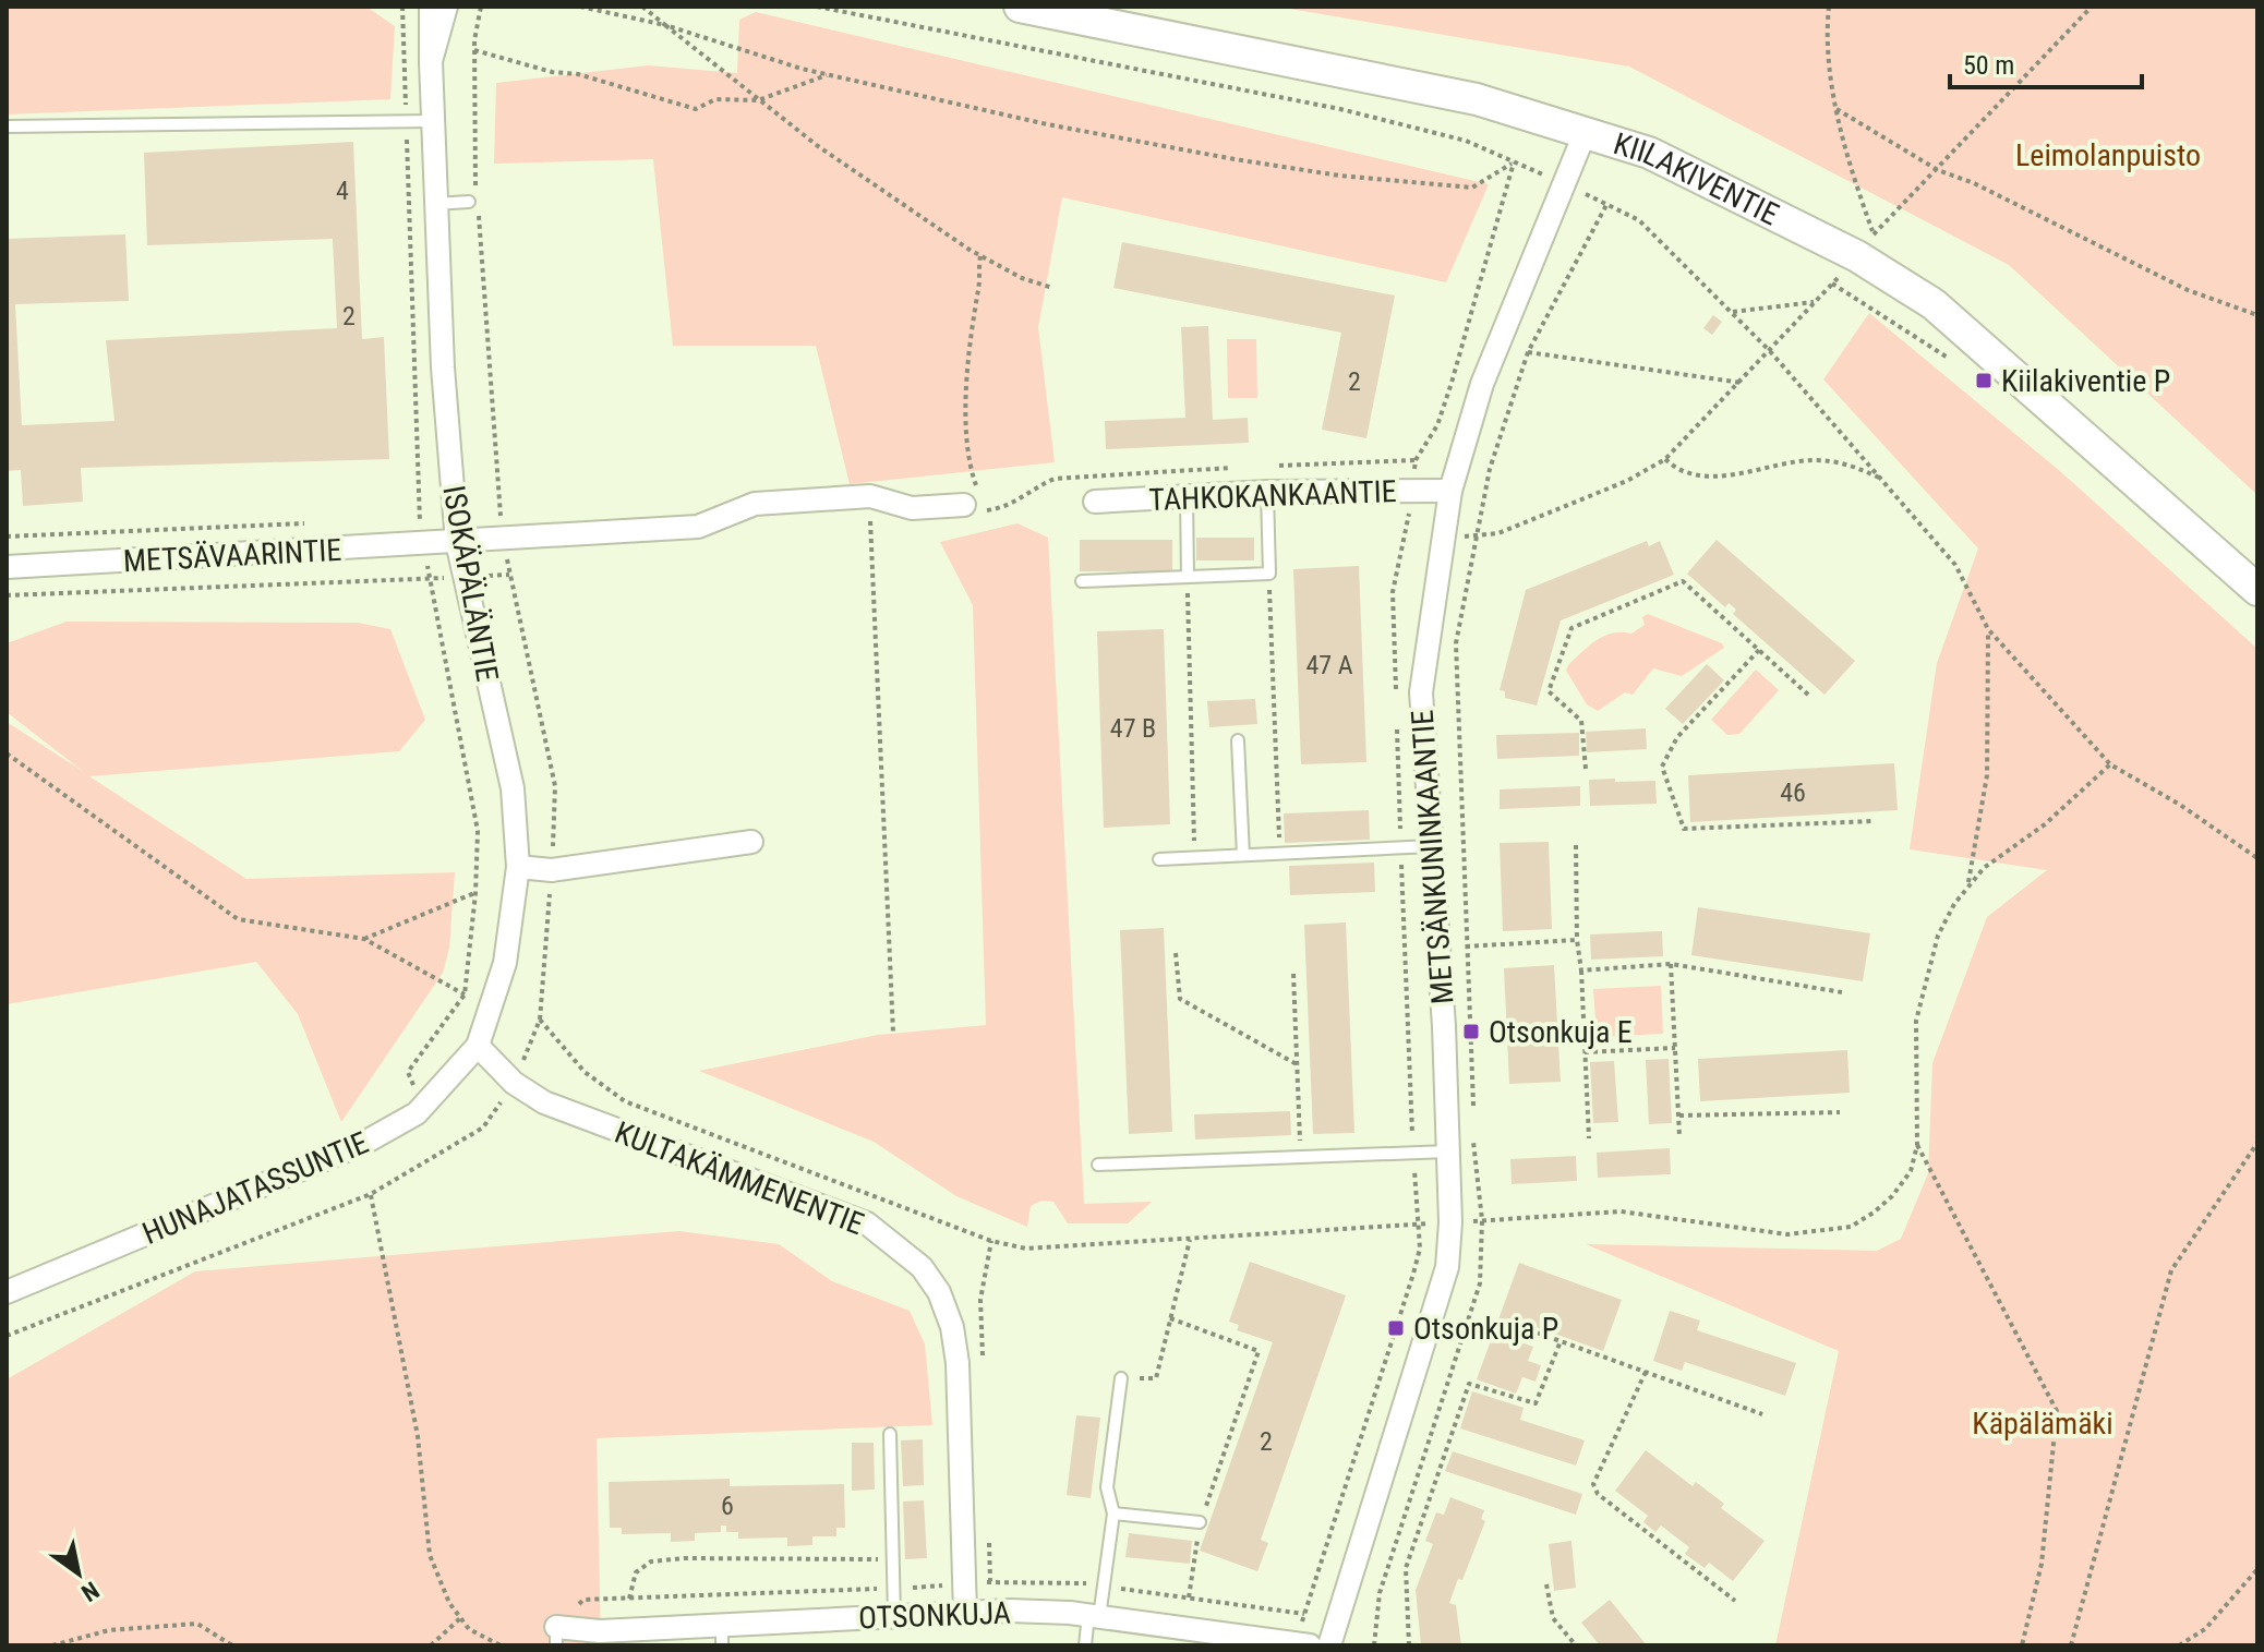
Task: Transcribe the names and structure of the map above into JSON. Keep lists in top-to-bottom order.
{
  "streets": {
    "street": [
      "KIILAKIVENTIE",
      "TAHKOKANKAANTIE",
      "METSÄVAARINTIE",
      "ISOKÄPÄLÄNTIE",
      "METSÄNKUNINKAANTIE",
      "KULTAKÄMMENENTIE",
      "HUNAJATASSUNTIE",
      "OTSONKUJA"
    ]
  },
  "crossings": [
    ["KIILAKIVENTIE", "METSÄNKUNINKAANTIE"],
    ["TAHKOKANKAANTIE", "METSÄNKUNINKAANTIE"],
    ["METSÄVAARINTIE", "ISOKÄPÄLÄNTIE"],
    ["ISOKÄPÄLÄNTIE", "KULTAKÄMMENENTIE"],
    ["ISOKÄPÄLÄNTIE", "HUNAJATASSUNTIE"],
    ["KULTAKÄMMENENTIE", "HUNAJATASSUNTIE"],
    ["KULTAKÄMMENENTIE", "OTSONKUJA"]
  ],
  "parks": ["Leimolanpuisto", "Käpälämäki"],
  "places": {
    "transit": ["Kiilakiventie P", "Otsonkuja E", "Otsonkuja P"]
  },
  "house_numbers": [
    "4",
    "2",
    "2",
    "47 A",
    "47 B",
    "46",
    "2",
    "6"
  ],
  "scale_bar": "50 m",
  "north": "bottom right"
}
